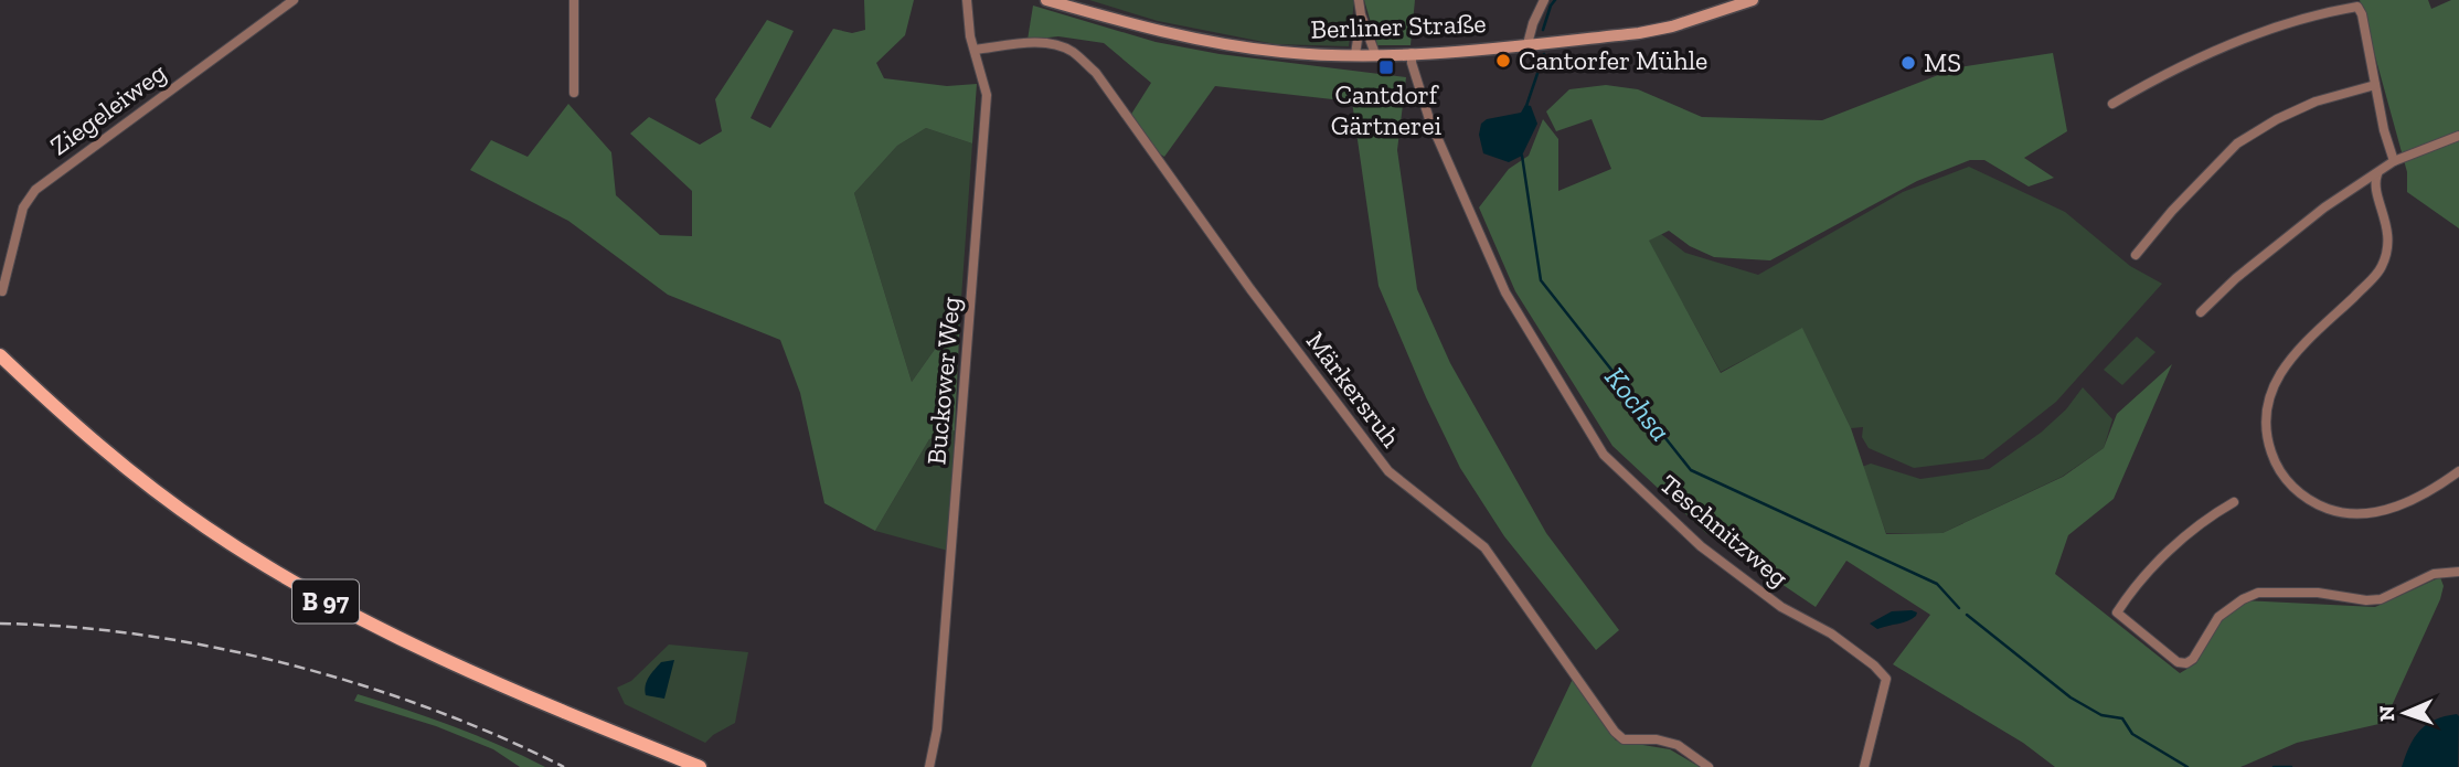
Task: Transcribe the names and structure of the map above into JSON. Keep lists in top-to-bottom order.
{
  "streets": {
    "main road": ["Berliner Straße", "B 97"],
    "street": [
      "Ziegeleiweg",
      "Buckower Weg",
      "Märkersruh",
      "Teschnitzweg"
    ]
  },
  "crossings": [
    ["Berliner Straße", "Teschnitzweg"],
    ["Buckower Weg", "Märkersruh"]
  ],
  "water": ["Kochsa"],
  "places": {
    "other": ["Cantorfer Mühle", "MS"],
    "transit": ["Cantdorf Gärtnerei"]
  },
  "north": "left"
}
